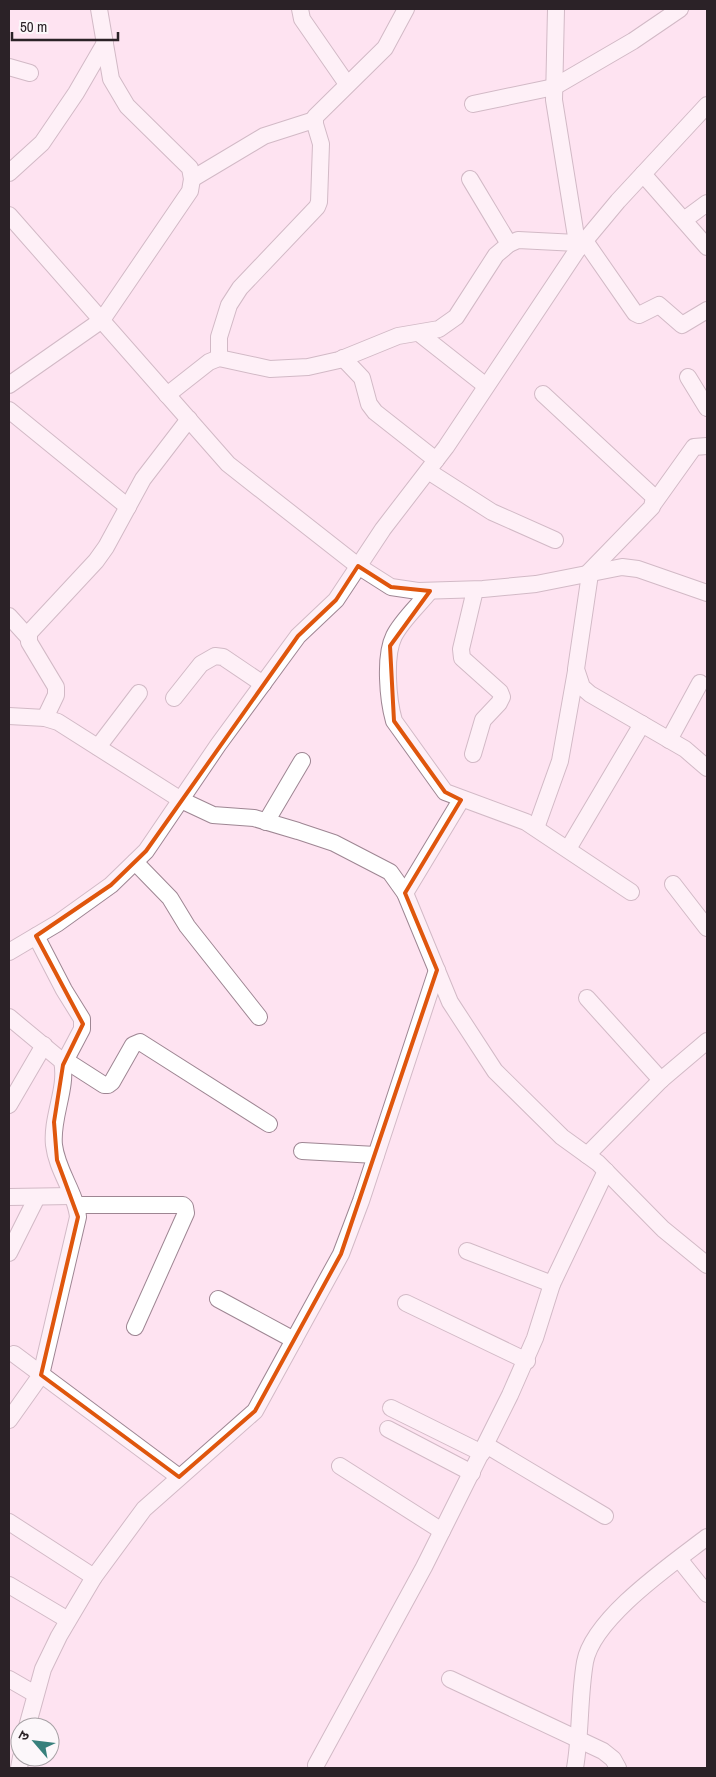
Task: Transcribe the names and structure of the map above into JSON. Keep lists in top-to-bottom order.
{
  "scale_bar": "50 m",
  "north": "top left"
}
